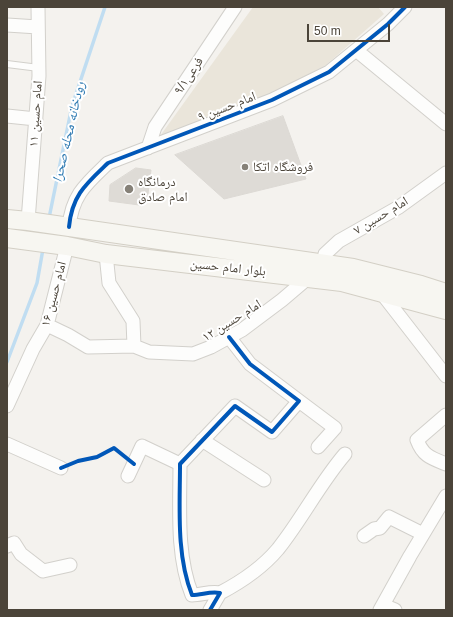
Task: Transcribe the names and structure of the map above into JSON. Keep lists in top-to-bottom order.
{
  "streets": {
    "main road": ["بلوار امام حسین"],
    "street": [
      "فرعی۹/۱",
      "امام حسین ۹",
      "امام حسین ۱۱",
      "امام حسین ۷",
      "امام حسین ۱۶",
      "امام حسین ۱۲"
    ]
  },
  "crossings": [
    ["فرعی۹/۱", "امام حسین ۹"],
    ["امام حسین ۹", "بلوار امام حسین"],
    ["امام حسین ۱۱", "بلوار امام حسین"],
    ["امام حسین ۷", "بلوار امام حسین"],
    ["بلوار امام حسین", "امام حسین ۱۶"],
    ["بلوار امام حسین", "امام حسین ۱۲"],
    ["امام حسین ۱۶", "امام حسین ۱۲"]
  ],
  "water": ["رودخانه محله صحرا"],
  "places": ["فروشگاه اتکا", "درمانگاه امام صادق"],
  "scale_bar": "50 m"
}
